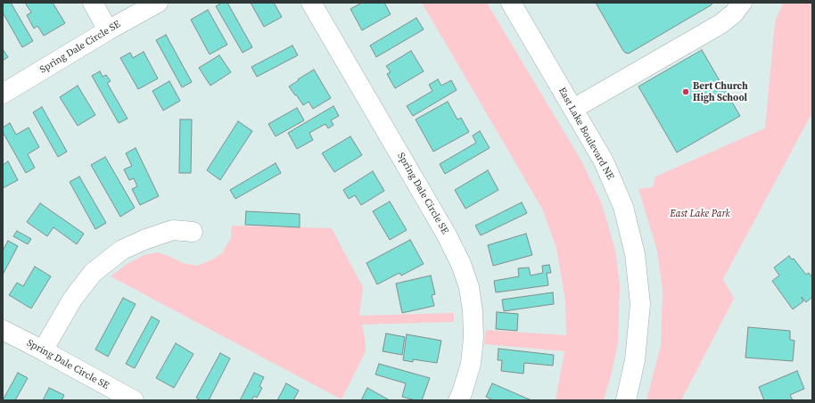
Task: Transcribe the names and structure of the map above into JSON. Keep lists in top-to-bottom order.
{
  "streets": {
    "street": ["Spring Dale Circle SE", "East Lake Boulevard NE"]
  },
  "parks": ["East Lake Park"],
  "places": ["Bert Church High School"]
}
